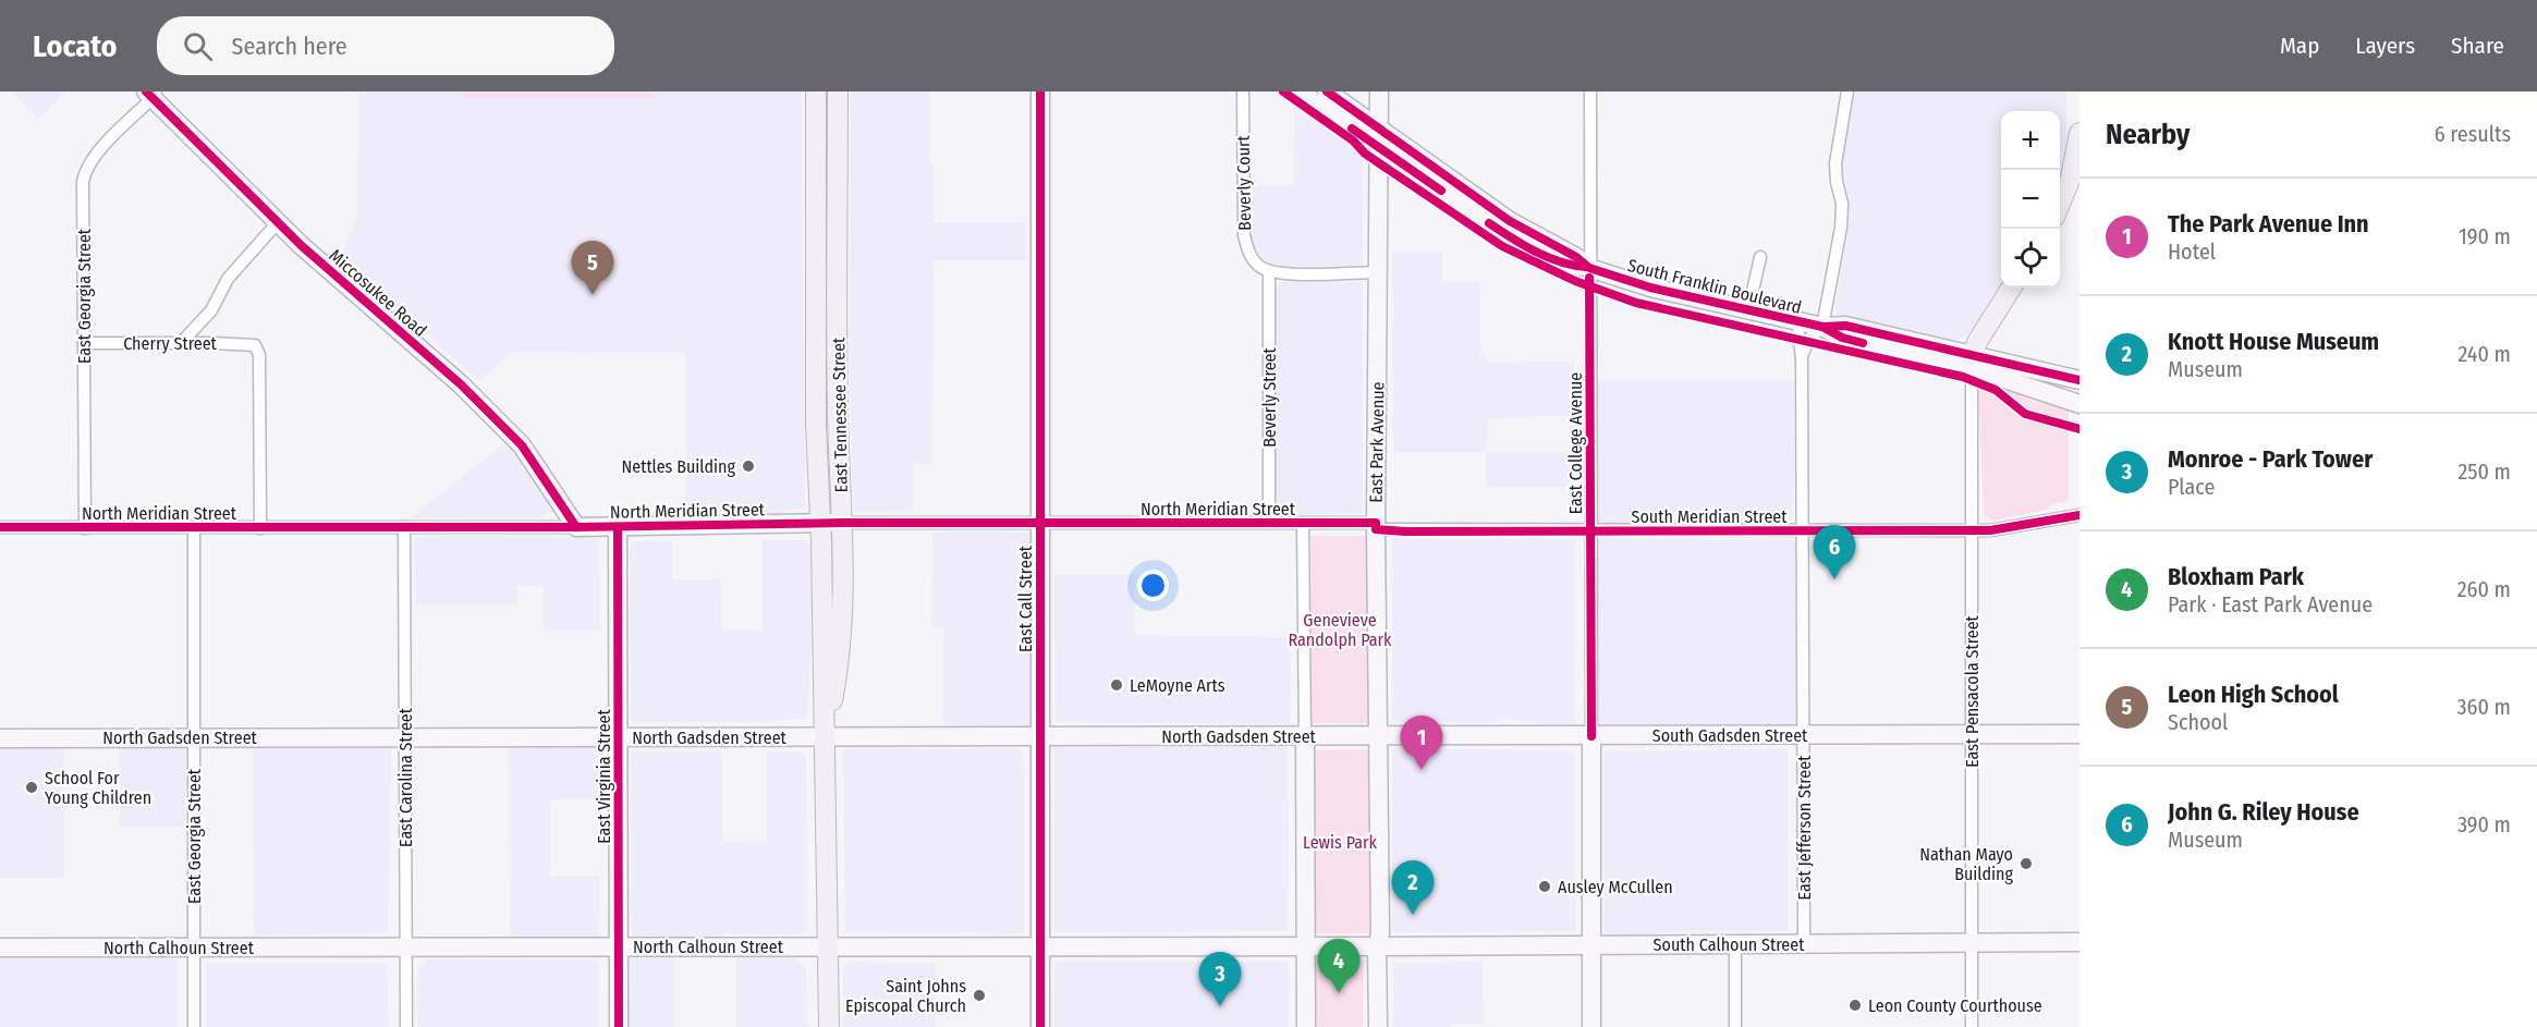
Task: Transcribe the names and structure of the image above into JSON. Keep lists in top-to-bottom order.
{
  "streets": {
    "main road": ["East Tennessee Street"],
    "street": [
      "Beverly Court",
      "South Franklin Boulevard",
      "Miccosukee Road",
      "East Georgia Street",
      "Cherry Street",
      "Beverly Street",
      "East Park Avenue",
      "East College Avenue",
      "North Meridian Street",
      "South Meridian Street",
      "East Call Street",
      "East Pensacola Street",
      "South Gadsden Street",
      "North Gadsden Street",
      "East Virginia Street",
      "East Carolina Street",
      "East Jefferson Street",
      "South Calhoun Street",
      "North Calhoun Street"
    ]
  },
  "crossings": [
    ["Beverly Court", "Beverly Street"],
    ["South Franklin Boulevard", "East Park Avenue"],
    ["South Franklin Boulevard", "East College Avenue"],
    ["South Franklin Boulevard", "East Pensacola Street"],
    ["South Franklin Boulevard", "East Jefferson Street"],
    ["Miccosukee Road", "East Georgia Street"],
    ["Miccosukee Road", "North Meridian Street"],
    ["East Georgia Street", "Cherry Street"],
    ["East Georgia Street", "North Meridian Street"],
    ["East Georgia Street", "North Gadsden Street"],
    ["East Georgia Street", "North Calhoun Street"],
    ["Cherry Street", "North Meridian Street"],
    ["Beverly Street", "North Meridian Street"],
    ["East Tennessee Street", "North Meridian Street"],
    ["East Tennessee Street", "North Gadsden Street"],
    ["East Tennessee Street", "North Calhoun Street"],
    ["East Park Avenue", "North Meridian Street"],
    ["East Park Avenue", "South Meridian Street"],
    ["East Park Avenue", "South Gadsden Street"],
    ["East Park Avenue", "North Gadsden Street"],
    ["East Park Avenue", "South Calhoun Street"],
    ["East Park Avenue", "North Calhoun Street"],
    ["East College Avenue", "South Meridian Street"],
    ["East College Avenue", "South Gadsden Street"],
    ["East College Avenue", "South Calhoun Street"],
    ["North Meridian Street", "South Meridian Street"],
    ["North Meridian Street", "East Call Street"],
    ["North Meridian Street", "East Virginia Street"],
    ["North Meridian Street", "East Carolina Street"],
    ["South Meridian Street", "East Pensacola Street"],
    ["South Meridian Street", "East Jefferson Street"],
    ["East Call Street", "North Gadsden Street"],
    ["East Call Street", "North Calhoun Street"],
    ["East Pensacola Street", "South Gadsden Street"],
    ["East Pensacola Street", "South Calhoun Street"],
    ["South Gadsden Street", "North Gadsden Street"],
    ["South Gadsden Street", "East Jefferson Street"],
    ["North Gadsden Street", "East Virginia Street"],
    ["North Gadsden Street", "East Carolina Street"],
    ["East Virginia Street", "North Calhoun Street"],
    ["East Carolina Street", "North Calhoun Street"],
    ["East Jefferson Street", "South Calhoun Street"],
    ["South Calhoun Street", "North Calhoun Street"]
  ],
  "parks": ["Genevieve Randolph Park", "Lewis Park"],
  "places": [
    "Nettles Building",
    "LeMoyne Arts",
    "School For Young Children",
    "Nathan Mayo Building",
    "Ausley McCullen",
    "Saint Johns Episcopal Church",
    "Leon County Courthouse"
  ],
  "page": {
    "header": "Locato",
    "search": "Search here",
    "nav": ["Map", "Layers", "Share"],
    "heading": ["Nearby", "6 results"],
    "map_buttons": ["+", "−"],
    "list": [
      {
        "mark": "1",
        "name": "The Park Avenue Inn",
        "note": "Hotel",
        "value": "190 m"
      },
      {
        "mark": "2",
        "name": "Knott House Museum",
        "note": "Museum",
        "value": "240 m"
      },
      {
        "mark": "3",
        "name": "Monroe - Park Tower",
        "note": "Place",
        "value": "250 m"
      },
      {
        "mark": "4",
        "name": "Bloxham Park",
        "note": "Park · East Park Avenue",
        "value": "260 m"
      },
      {
        "mark": "5",
        "name": "Leon High School",
        "note": "School",
        "value": "360 m"
      },
      {
        "mark": "6",
        "name": "John G. Riley House",
        "note": "Museum",
        "value": "390 m"
      }
    ],
    "pins": [
      "5",
      "6",
      "1",
      "2",
      "4",
      "3"
    ]
  }
}
